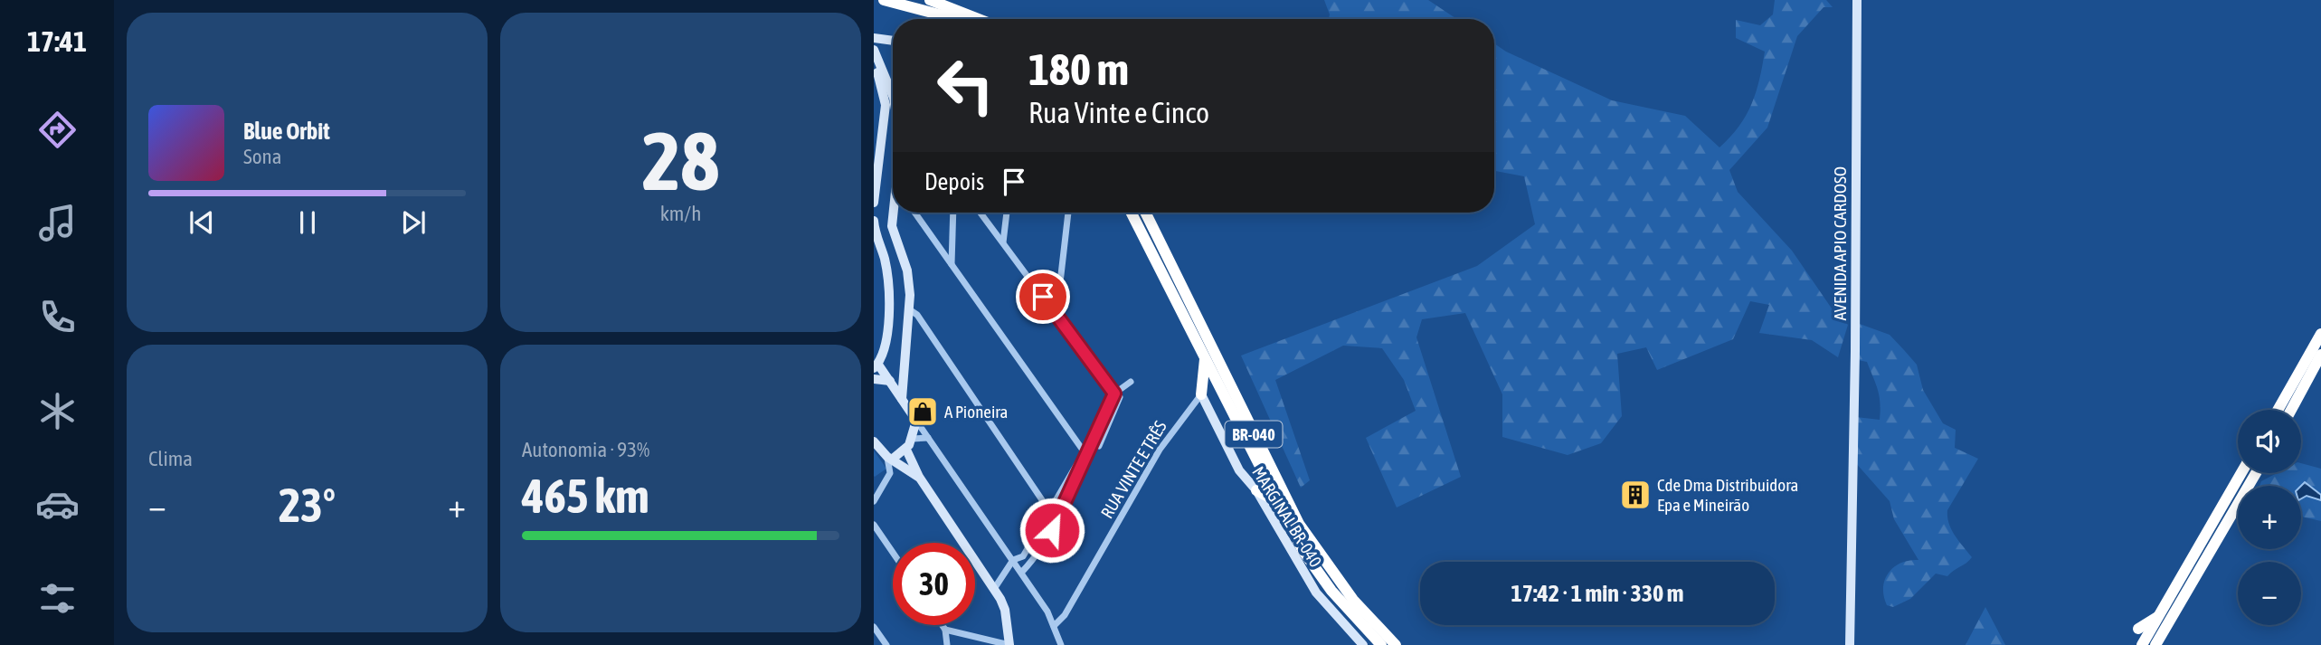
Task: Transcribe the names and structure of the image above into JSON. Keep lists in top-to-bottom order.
{
  "streets": {
    "highway": ["BR-040"],
    "main road": ["AVENIDA APIO CARDOSO", "MARGINAL BR-040"],
    "street": ["RUA VINTE E TRÊS"]
  },
  "crossings": [
    ["RUA VINTE E TRÊS", "MARGINAL BR-040"]
  ],
  "places": {
    "shop": ["A Pioneira"],
    "building": ["Cde Dma Distribuidora Epa e Mineirão"]
  },
  "page": {
    "tabs": "17:41",
    "tile": [
      ["28", "km/h"],
      "Clima",
      ["Autonomia · 93%", "465 km"]
    ],
    "turn": ["180 m", "Rua Vinte e Cinco"],
    "song": ["Blue Orbit", "Sona"],
    "then": "Depois",
    "map_buttons": ["+", "−"],
    "heat": ["−", "23°", "+"],
    "limit": "30",
    "trip": "17:42 · 1 min · 330 m"
  }
}
